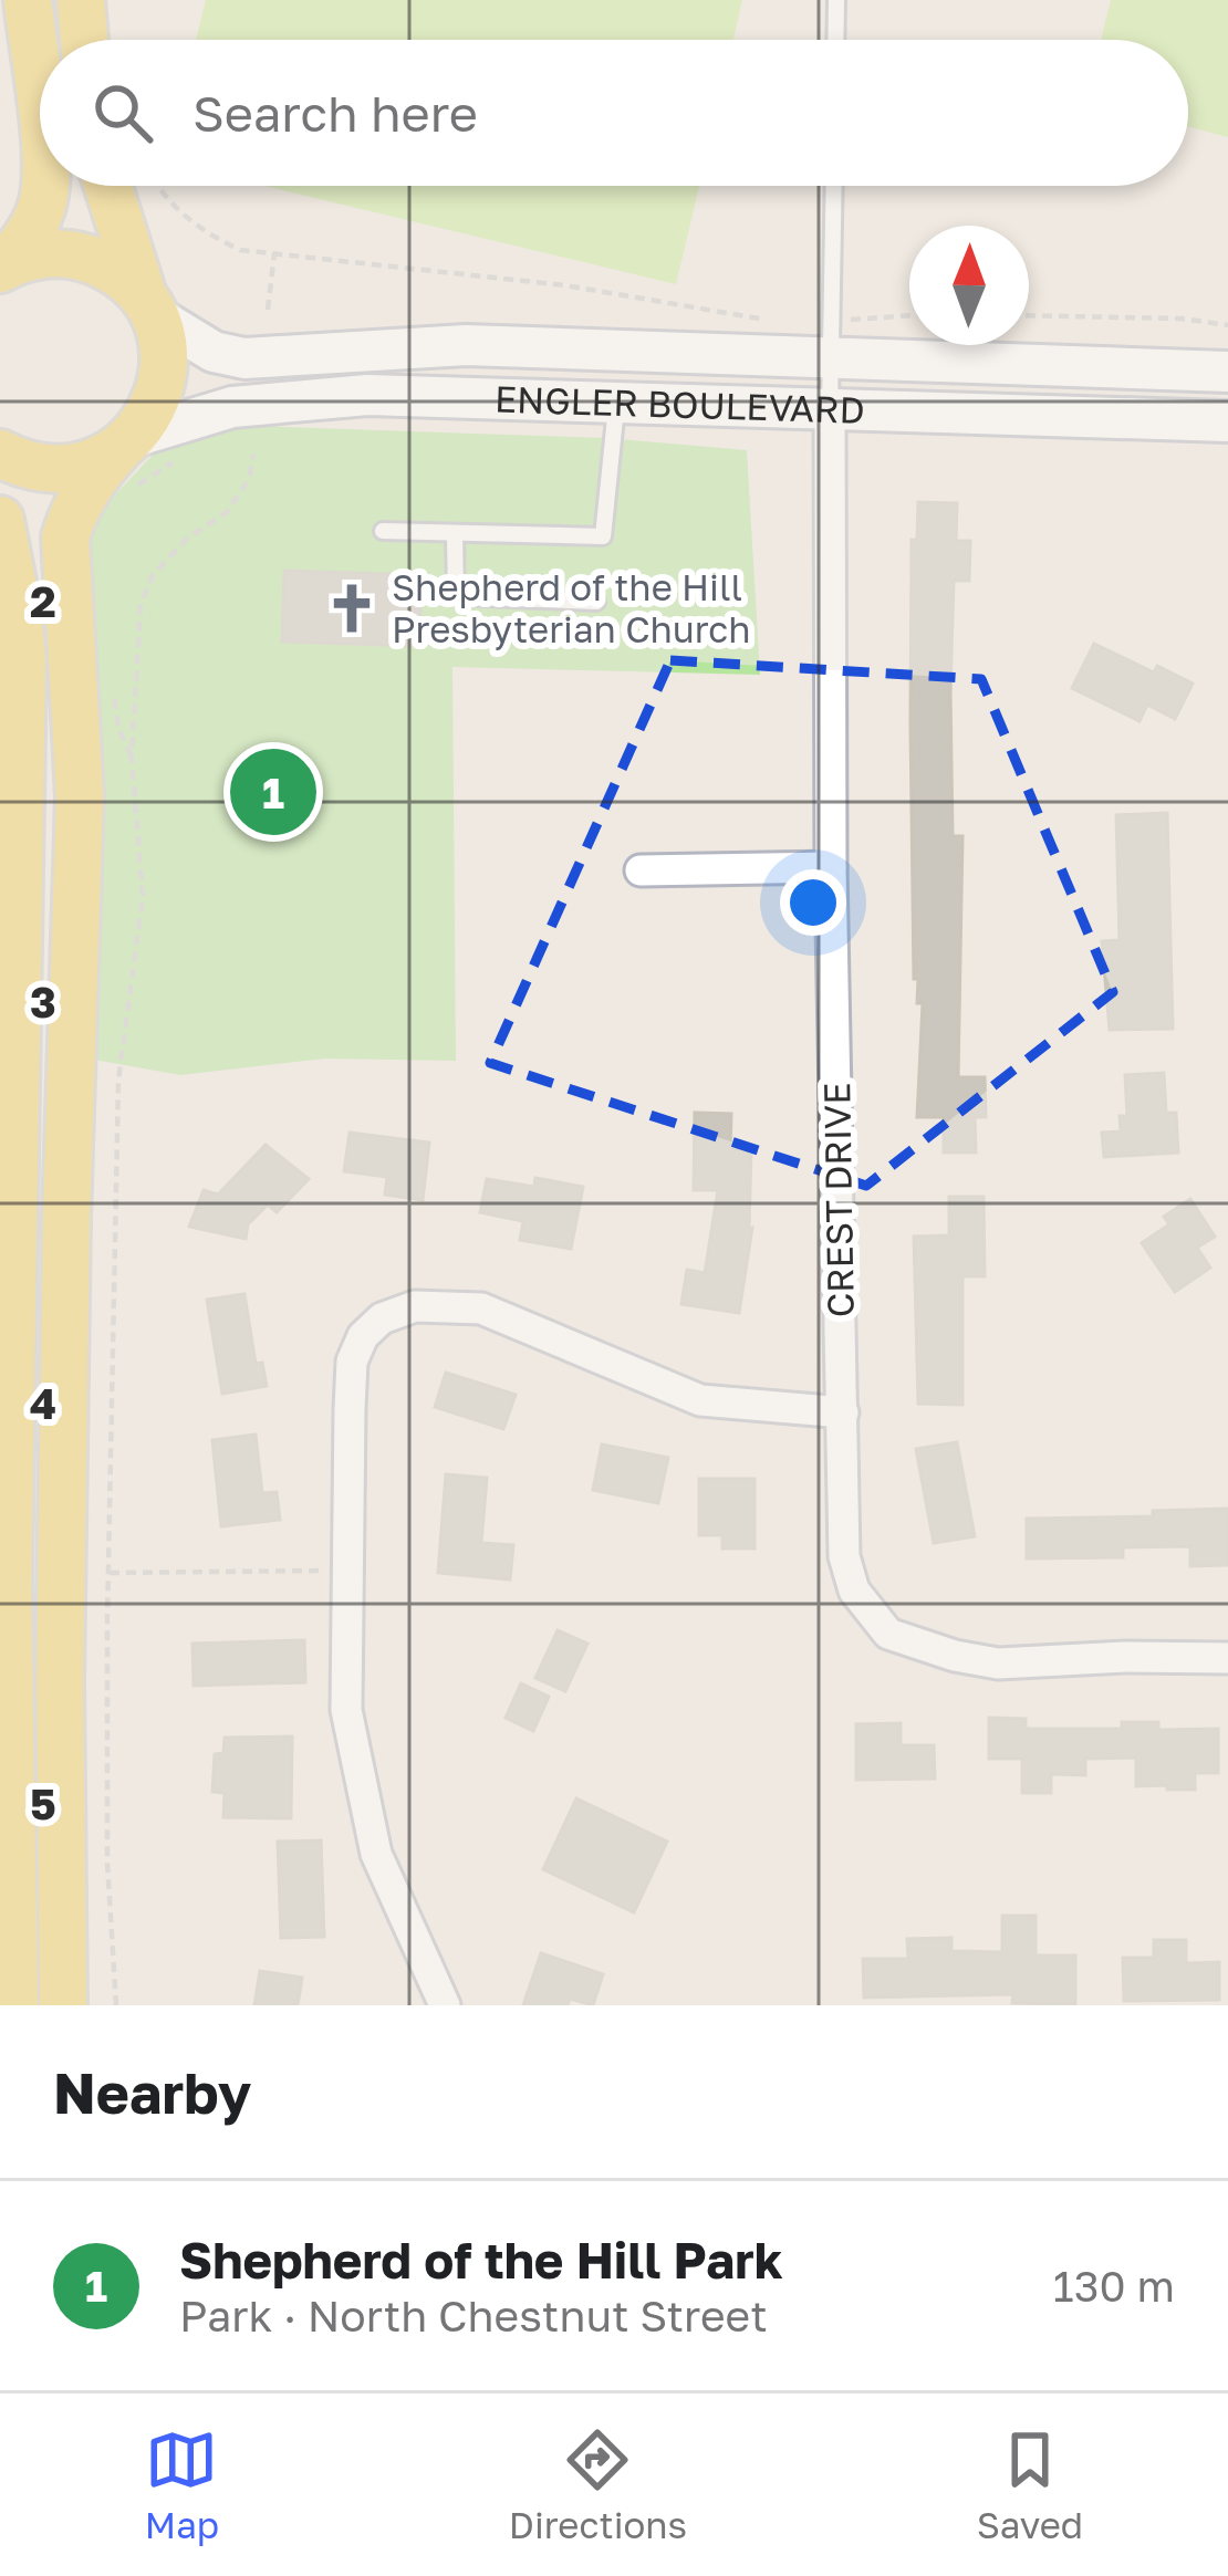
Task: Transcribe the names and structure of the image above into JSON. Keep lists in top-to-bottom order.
{
  "streets": {
    "main road": ["ENGLER BOULEVARD"],
    "street": ["CREST DRIVE"]
  },
  "crossings": [
    ["ENGLER BOULEVARD", "CREST DRIVE"]
  ],
  "places": {
    "church": ["Shepherd of the Hill Presbyterian Church"]
  },
  "north": "top",
  "page": {
    "search": "Search here",
    "pins": "1",
    "heading": "Nearby",
    "list": [
      {
        "mark": "1",
        "name": "Shepherd of the Hill Park",
        "note": "Park · North Chestnut Street",
        "value": "130 m"
      }
    ],
    "nav": ["Map", "Directions", "Saved"]
  },
  "grid": {
    "rows": [
      "2",
      "3",
      "4",
      "5"
    ]
  }
}
